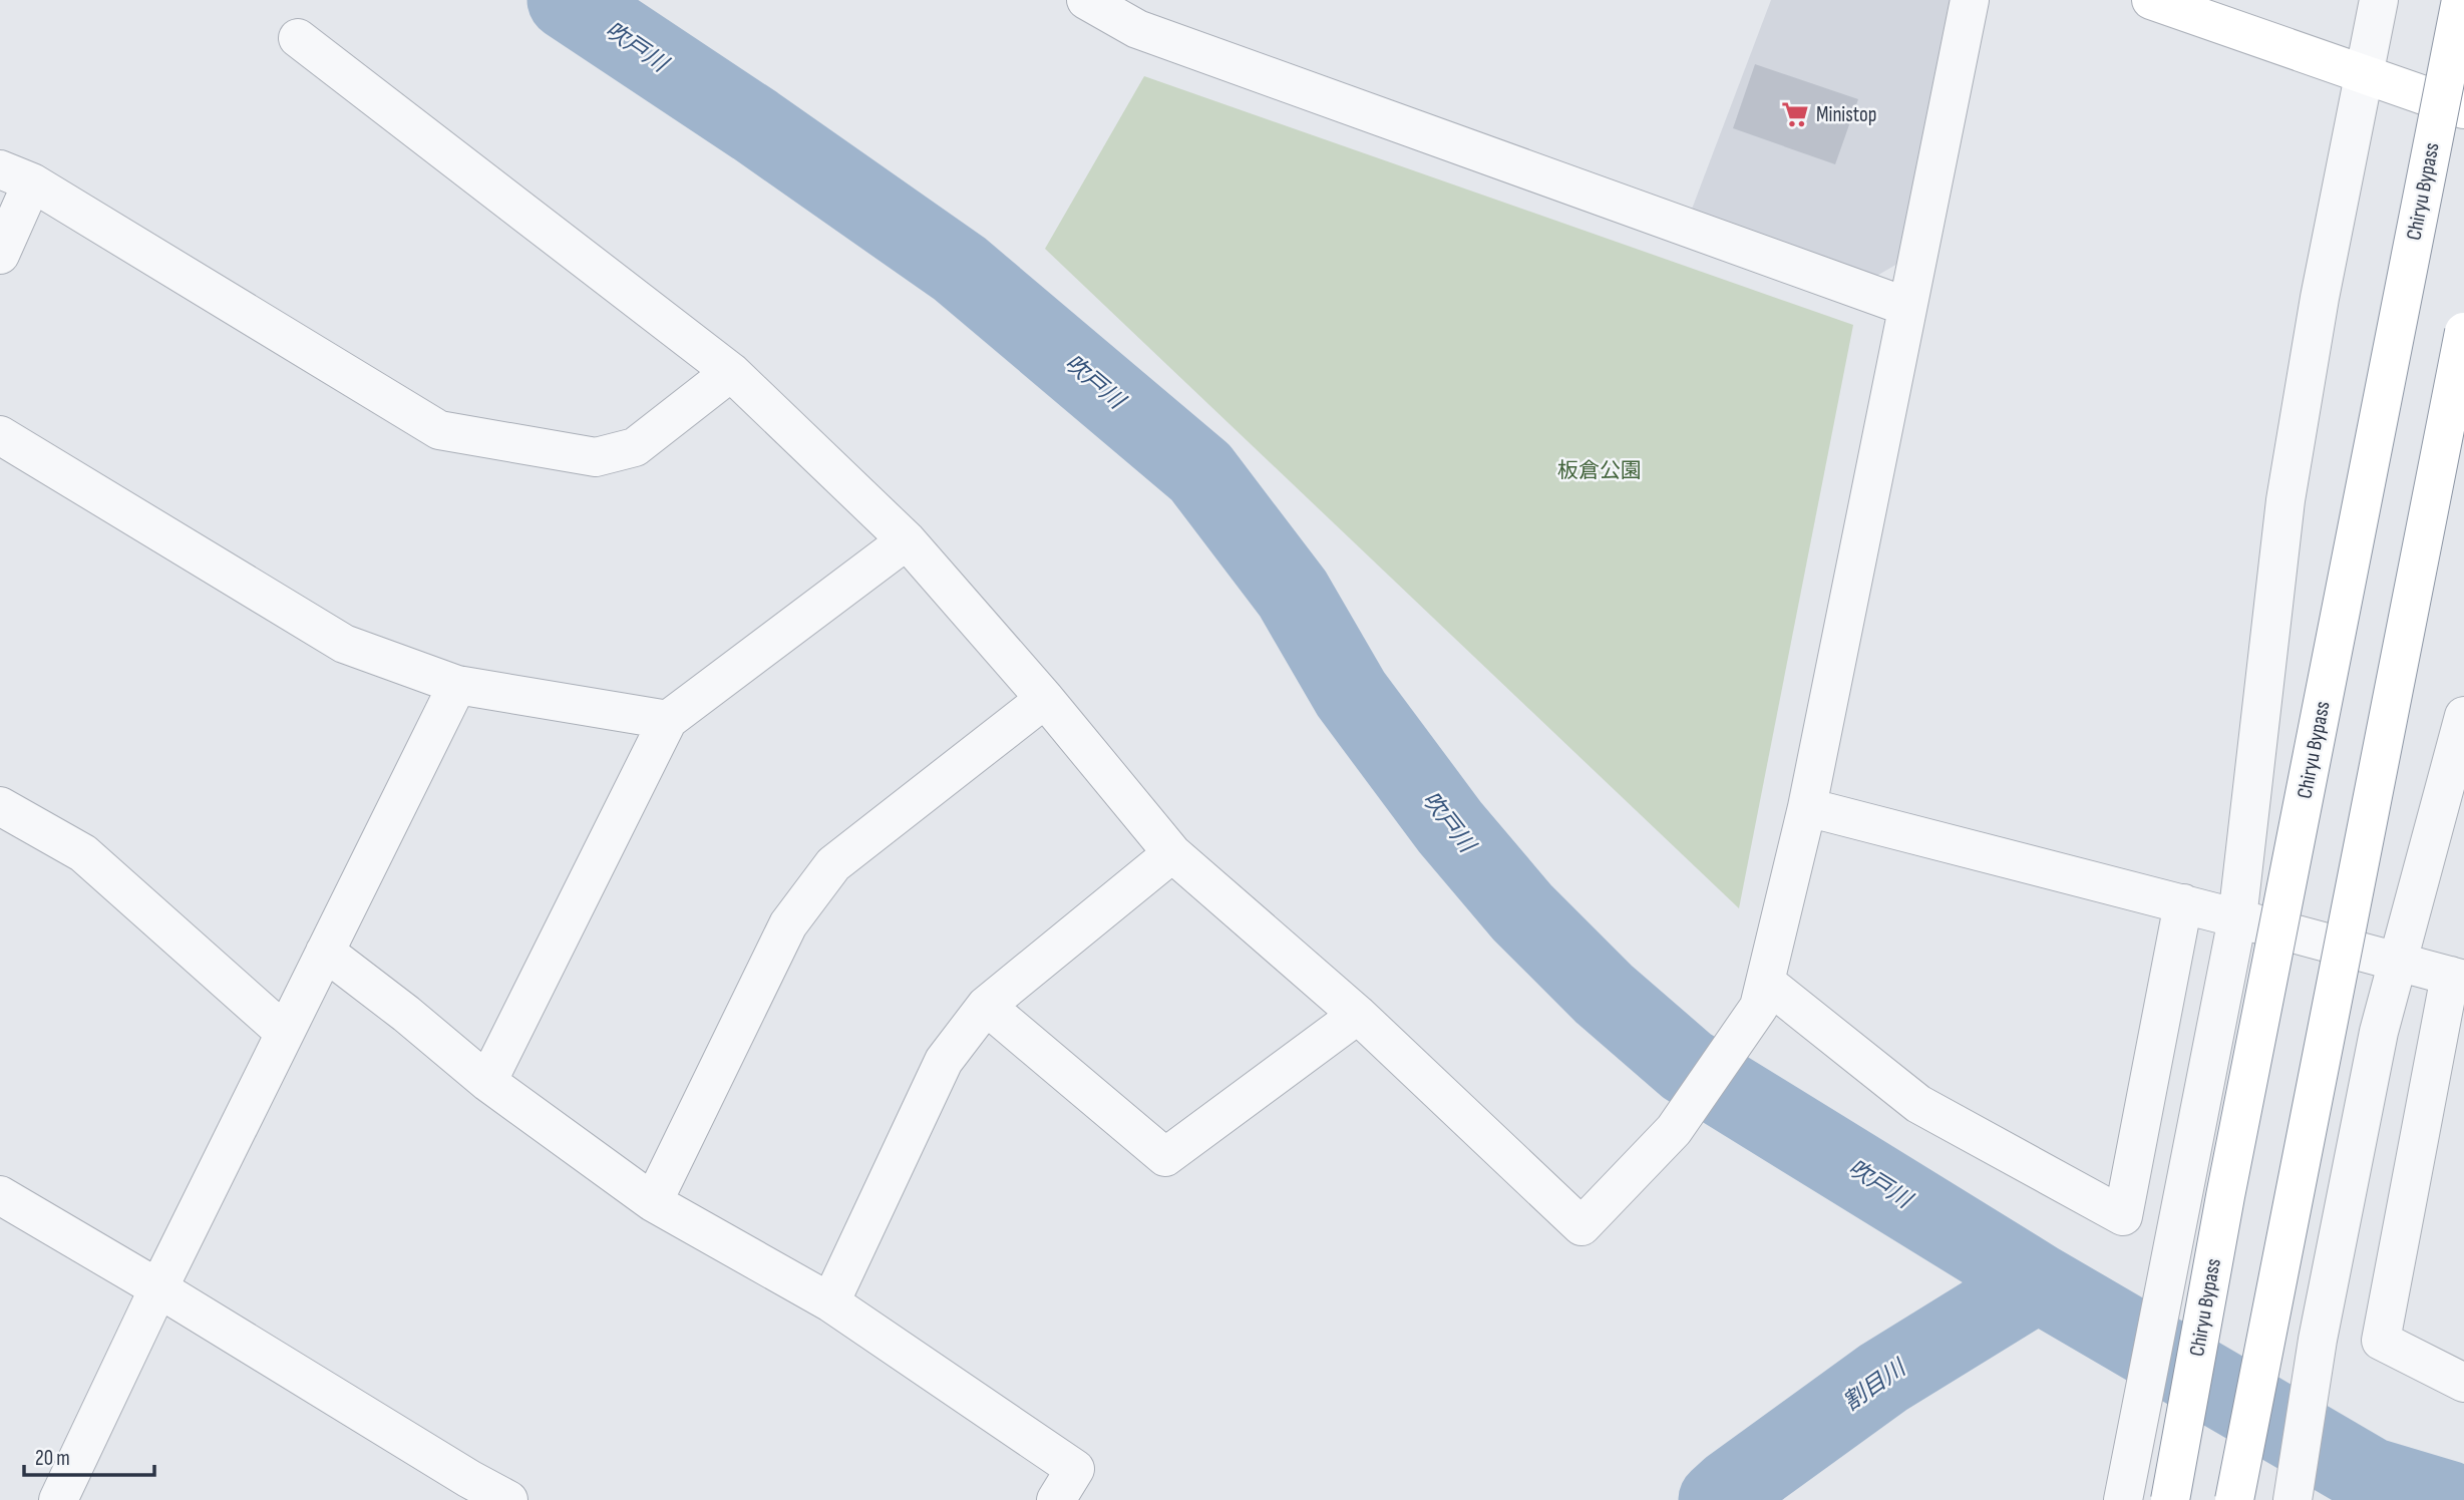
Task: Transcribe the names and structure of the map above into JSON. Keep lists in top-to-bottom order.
{
  "streets": {
    "main road": ["Chiryu Bypass"]
  },
  "water": ["吹戸川", "割目川"],
  "parks": ["板倉公園"],
  "places": {
    "supermarket": ["Ministop"]
  },
  "scale_bar": "20 m"
}
